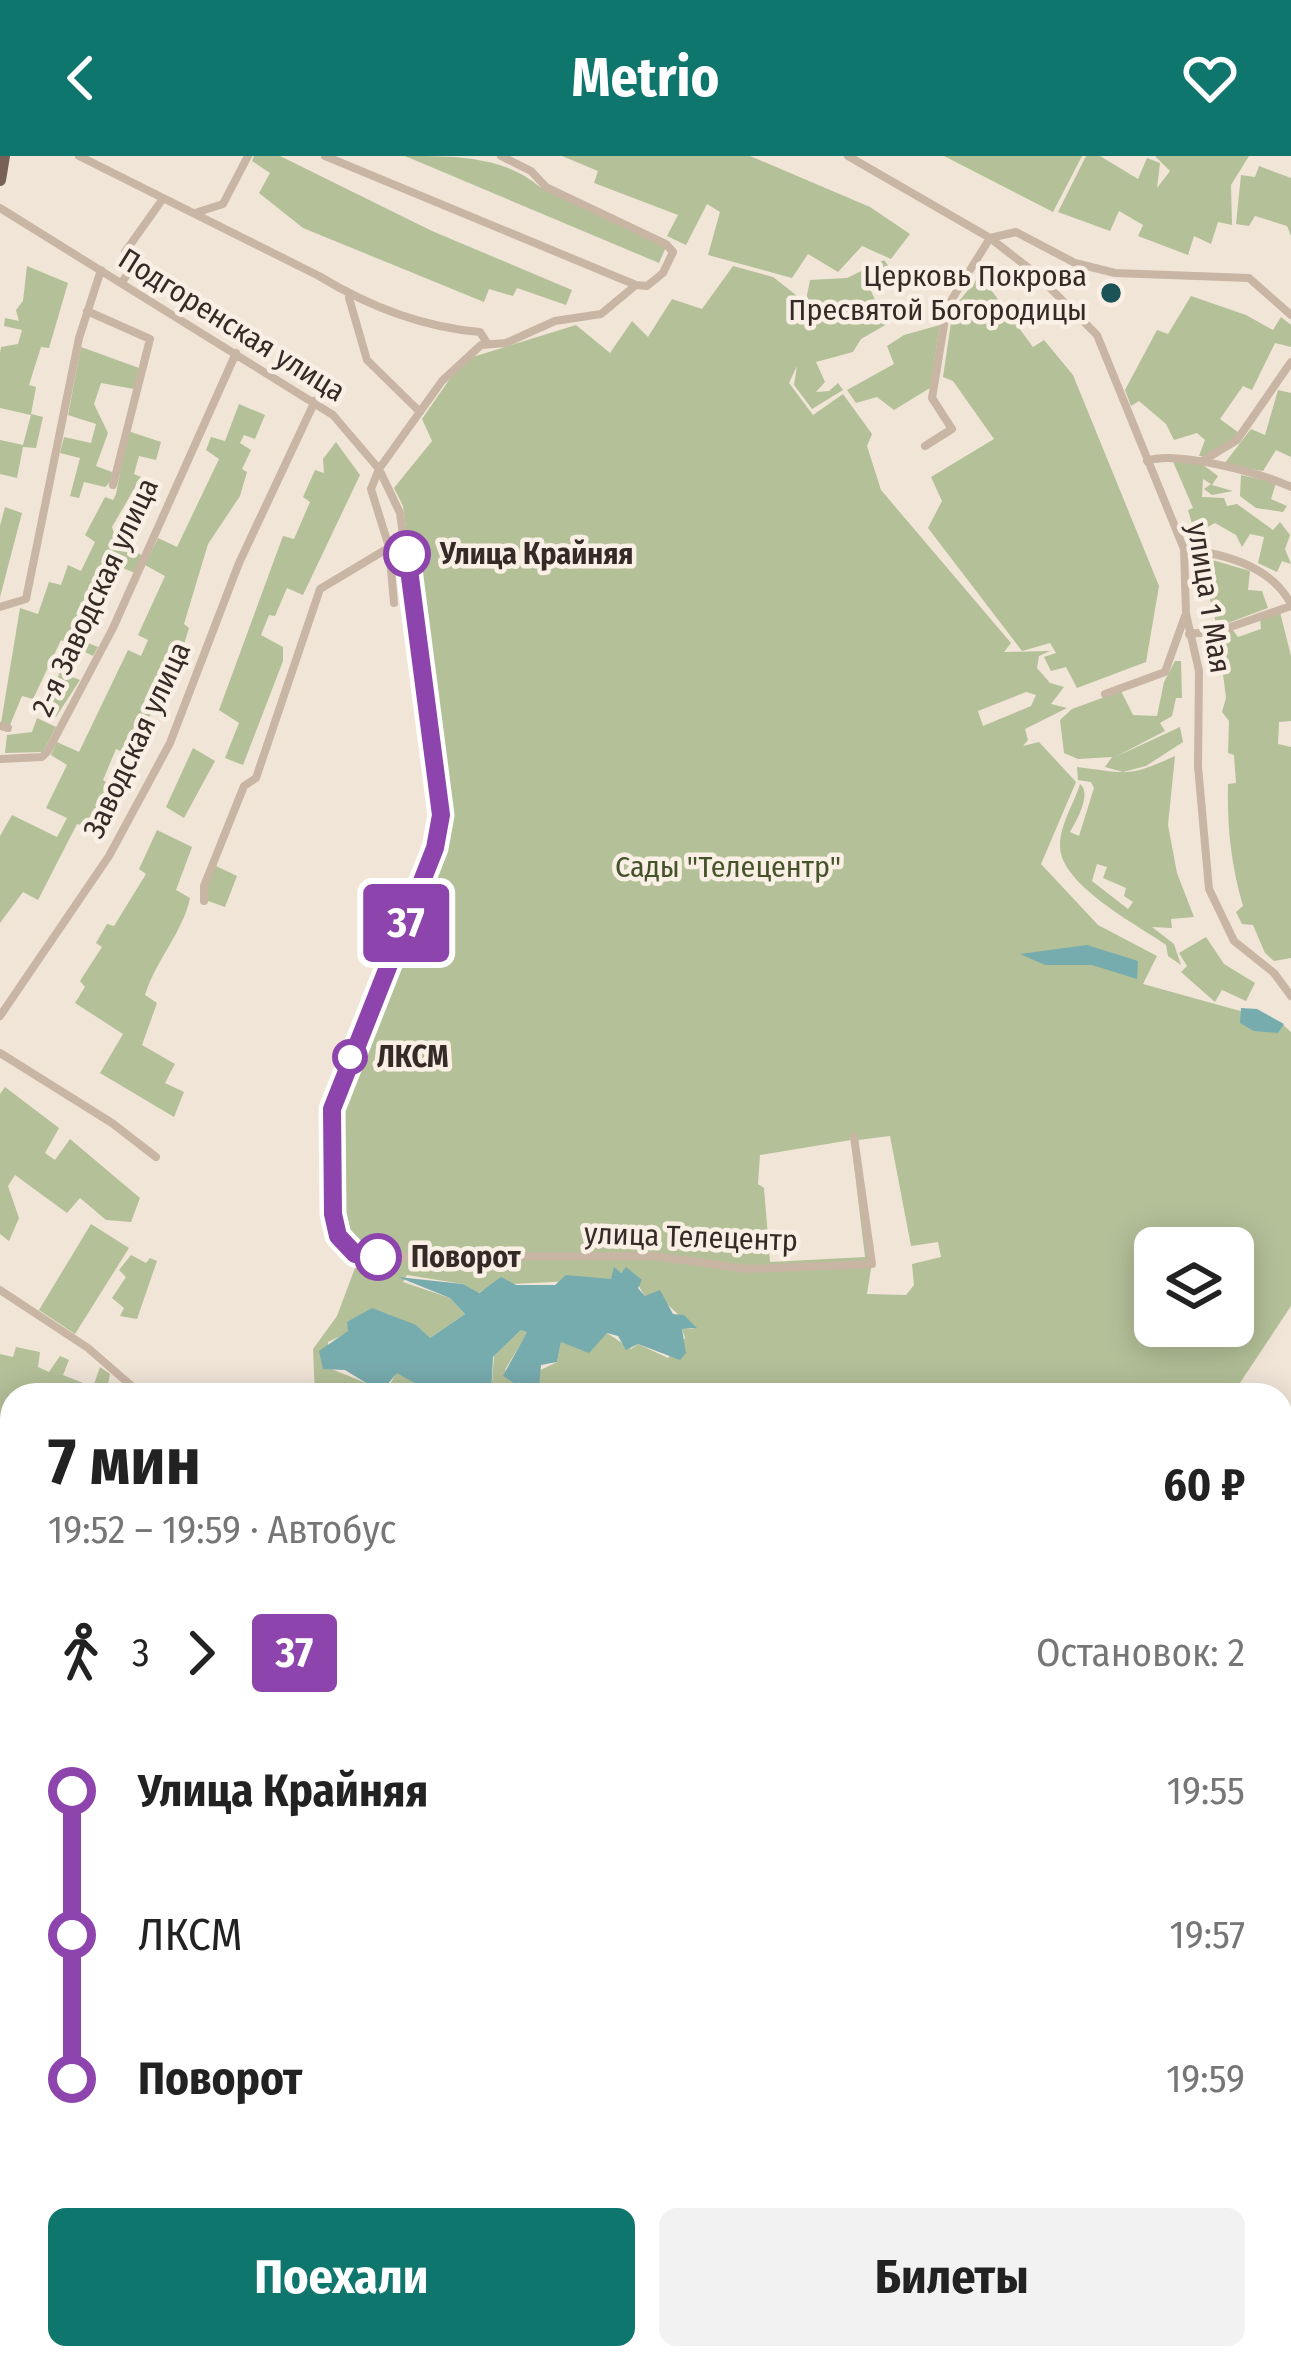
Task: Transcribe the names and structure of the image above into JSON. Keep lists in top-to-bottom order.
{
  "streets": {
    "street": [
      "Подгоренская улица",
      "2-я Заводская улица",
      "улица 1 Мая",
      "Заводская улица",
      "улица Телецентр"
    ]
  },
  "crossings": [
    ["Подгоренская улица", "2-я Заводская улица"],
    ["Подгоренская улица", "Заводская улица"],
    ["Подгоренская улица", "улица Телецентр"]
  ],
  "parks": ["Сады \"Телецентр\""],
  "places": [
    "Церковь Покрова Пресвятой Богородицы",
    "Улица Крайняя",
    "ЛКСМ",
    "Поворот"
  ],
  "lines": ["bus line 37"],
  "page": {
    "header": "Metrio",
    "on_map": "37",
    "heading": ["7 мин", "19:52 – 19:59 · Автобус", "60 ₽"],
    "legs": ["3", "37", "Остановок: 2"],
    "list": [
      {
        "name": "Улица Крайняя",
        "value": "19:55"
      },
      {
        "name": "ЛКСМ",
        "value": "19:57"
      },
      {
        "name": "Поворот",
        "value": "19:59"
      }
    ],
    "buttons": ["Поехали", "Билеты"]
  }
}
